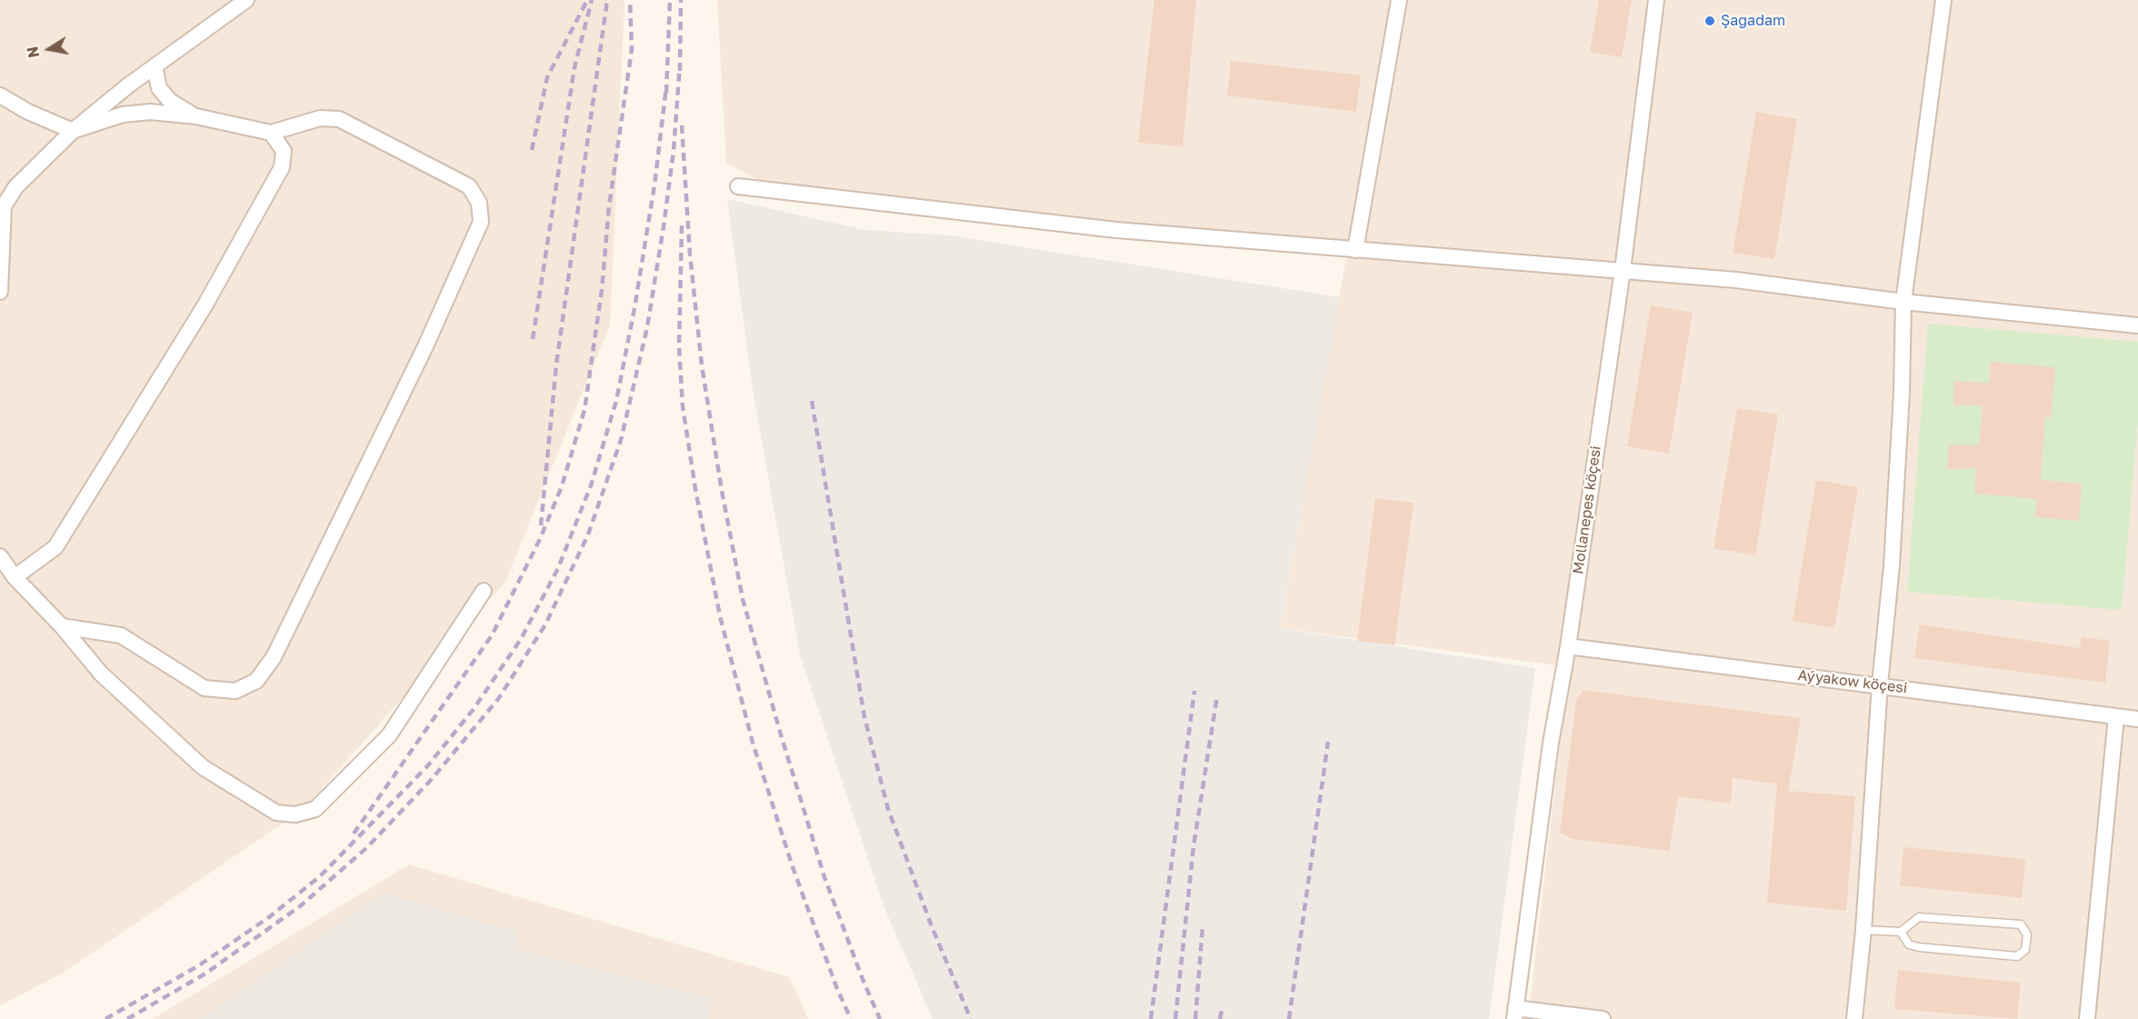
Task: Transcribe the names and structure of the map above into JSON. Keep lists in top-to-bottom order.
{
  "streets": {
    "street": ["Mollanepes köçesi", "Aýyakow köçesi"]
  },
  "crossings": [
    ["Mollanepes köçesi", "Aýyakow köçesi"]
  ],
  "places": ["Şagadam"],
  "north": "left"
}
